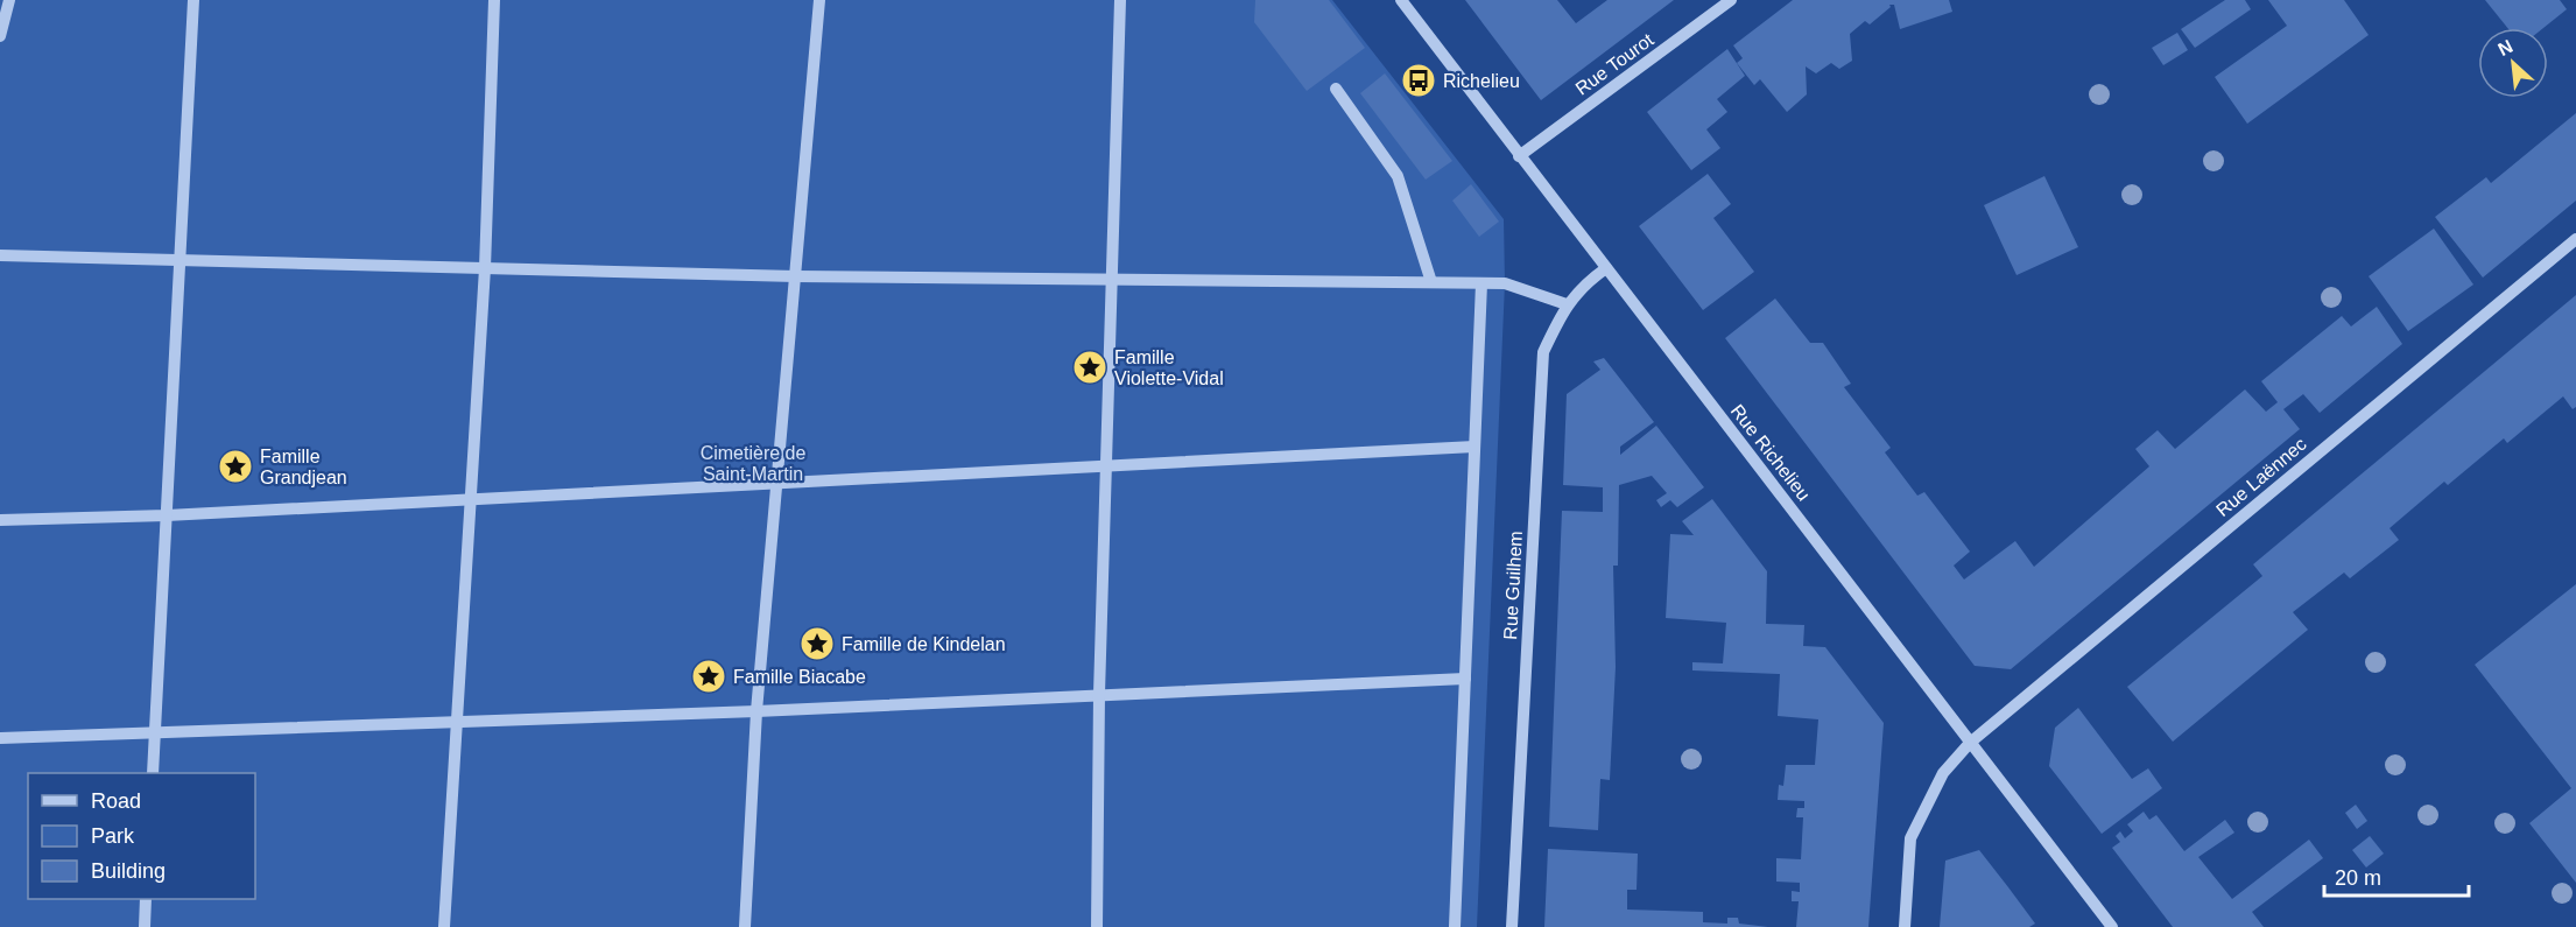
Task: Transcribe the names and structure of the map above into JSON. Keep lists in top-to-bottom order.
{
  "streets": {
    "street": [
      "Rue Tourot",
      "Rue Richelieu",
      "Rue Laënnec",
      "Rue Guilhem"
    ]
  },
  "crossings": [
    ["Rue Tourot", "Rue Richelieu"],
    ["Rue Richelieu", "Rue Laënnec"],
    ["Rue Richelieu", "Rue Guilhem"]
  ],
  "parks": ["Cimetière de Saint-Martin"],
  "places": {
    "bus stop": ["Richelieu"],
    "place": [
      "Famille Violette-Vidal",
      "Famille Grandjean",
      "Famille de Kindelan",
      "Famille Biacabe"
    ]
  },
  "legend": ["Road", "Park", "Building"],
  "scale_bar": "20 m",
  "north": "top left"
}
